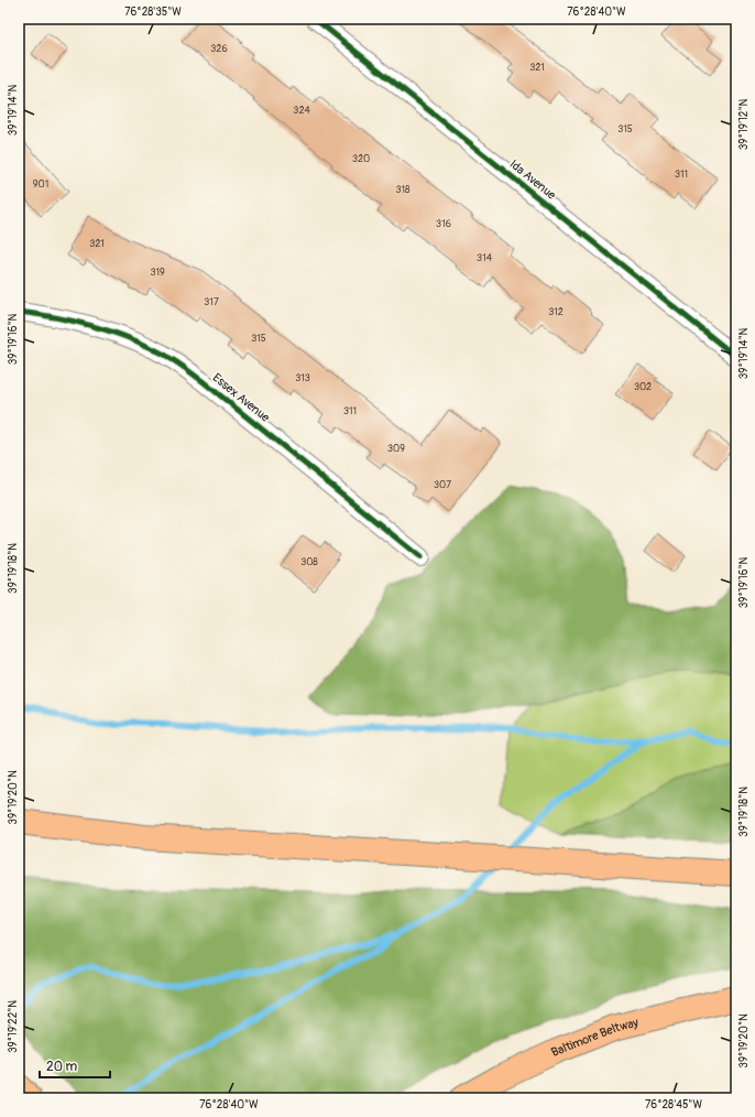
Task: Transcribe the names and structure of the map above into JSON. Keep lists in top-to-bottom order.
{
  "streets": {
    "highway": ["Baltimore Beltway"],
    "street": ["Ida Avenue", "Essex Avenue"]
  },
  "house_numbers": [
    "326",
    "321",
    "324",
    "315",
    "320",
    "311",
    "901",
    "318",
    "316",
    "321",
    "314",
    "319",
    "317",
    "312",
    "315",
    "313",
    "302",
    "311",
    "309",
    "307",
    "308"
  ],
  "scale_bar": "20 m",
  "coordinates": [
    "76°28'35\"W",
    "76°28'40\"W",
    "39°19'14\"N",
    "39°19'12\"N",
    "39°19'16\"N",
    "39°19'18\"N",
    "39°19'20\"N",
    "39°19'22\"N",
    "76°28'45\"W"
  ]
}
